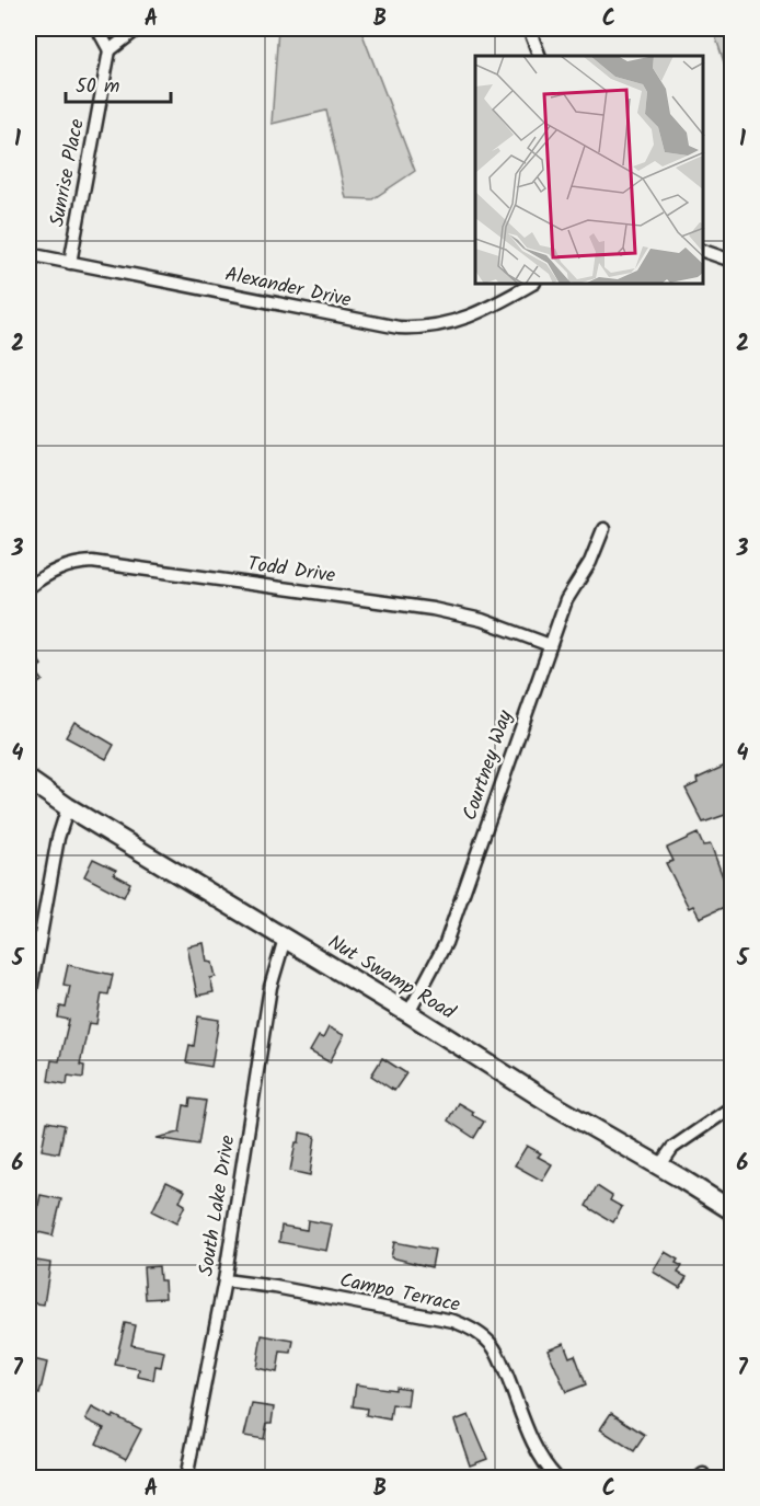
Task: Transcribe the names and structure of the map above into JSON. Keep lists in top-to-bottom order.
{
  "streets": {
    "main road": ["Nut Swamp Road"],
    "street": [
      "Sunrise Place",
      "Alexander Drive",
      "Todd Drive",
      "Courtney Way",
      "South Lake Drive",
      "Campo Terrace"
    ]
  },
  "crossings": [
    ["Sunrise Place", "Alexander Drive"],
    ["Todd Drive", "Courtney Way"],
    ["Courtney Way", "Nut Swamp Road"],
    ["Nut Swamp Road", "South Lake Drive"],
    ["South Lake Drive", "Campo Terrace"]
  ],
  "scale_bar": "50 m",
  "grid": {
    "columns": ["A", "B", "C"],
    "rows": [
      "1",
      "2",
      "3",
      "4",
      "5",
      "6",
      "7"
    ]
  }
}
